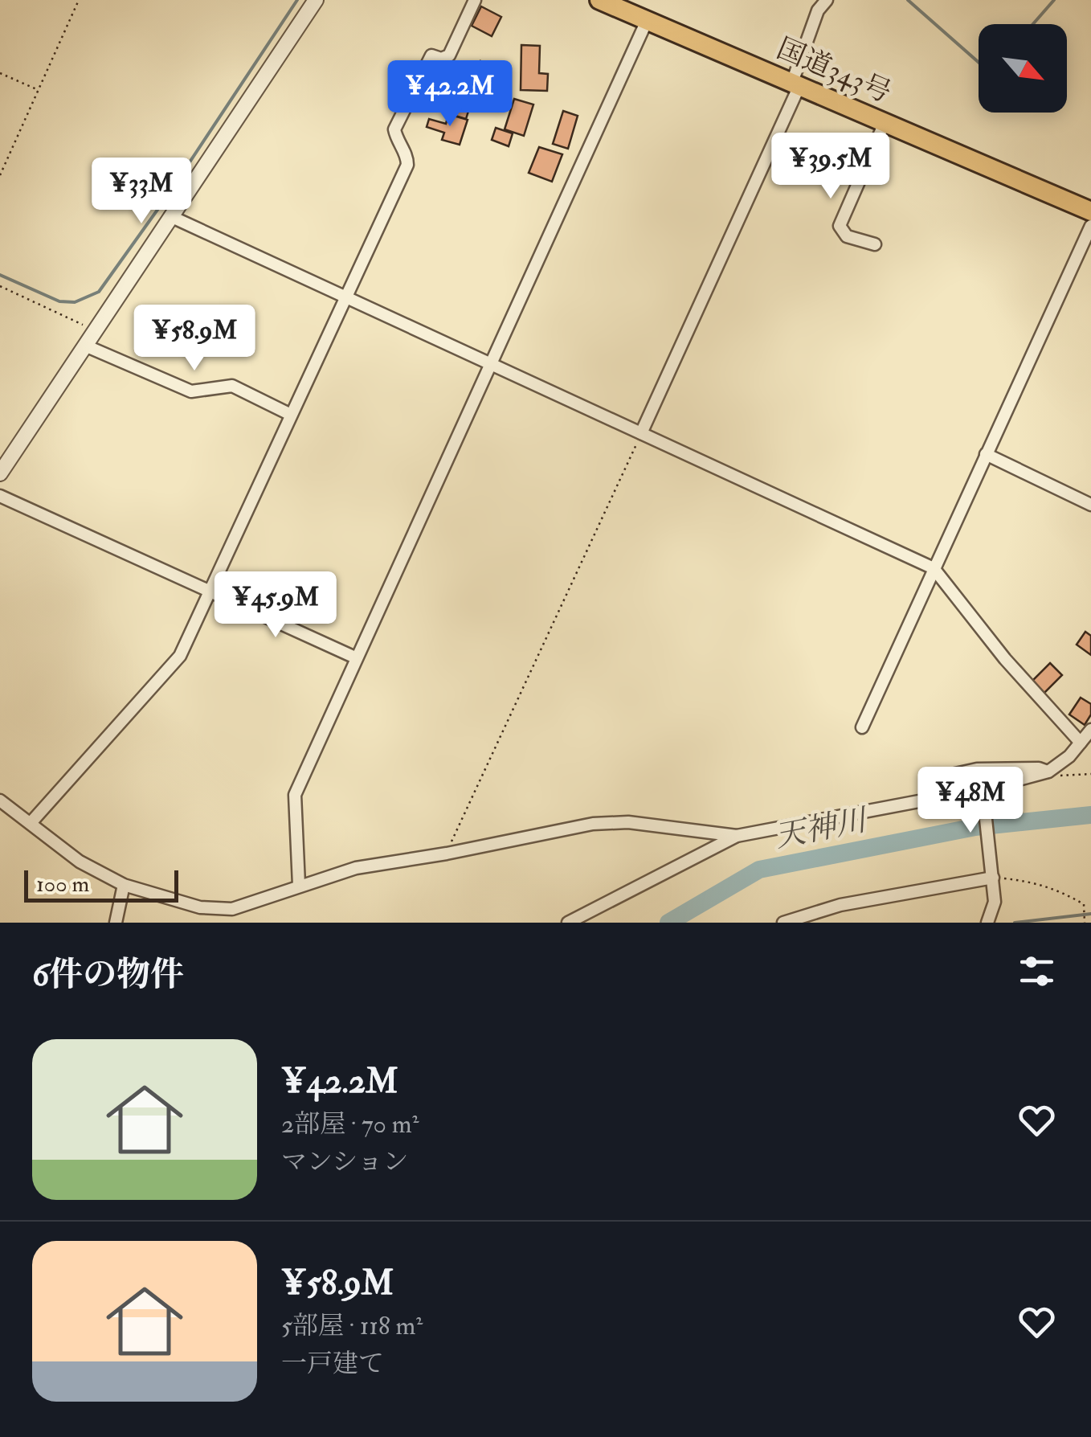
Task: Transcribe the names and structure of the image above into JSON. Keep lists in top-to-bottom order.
{
  "streets": {
    "highway": ["国道343号"]
  },
  "water": ["天神川"],
  "scale_bar": "100 m",
  "north": "bottom right",
  "page": {
    "price": [
      "¥42.2M",
      "¥39.5M",
      "¥33M",
      "¥58.9M",
      "¥45.9M",
      "¥48M"
    ],
    "scale": "100 m",
    "heading": "6件の物件",
    "list": [
      {
        "name": "¥42.2M",
        "note": "2部屋 · 70 m² · マンション"
      },
      {
        "name": "¥58.9M",
        "note": "5部屋 · 118 m² · 一戸建て"
      }
    ]
  }
}
